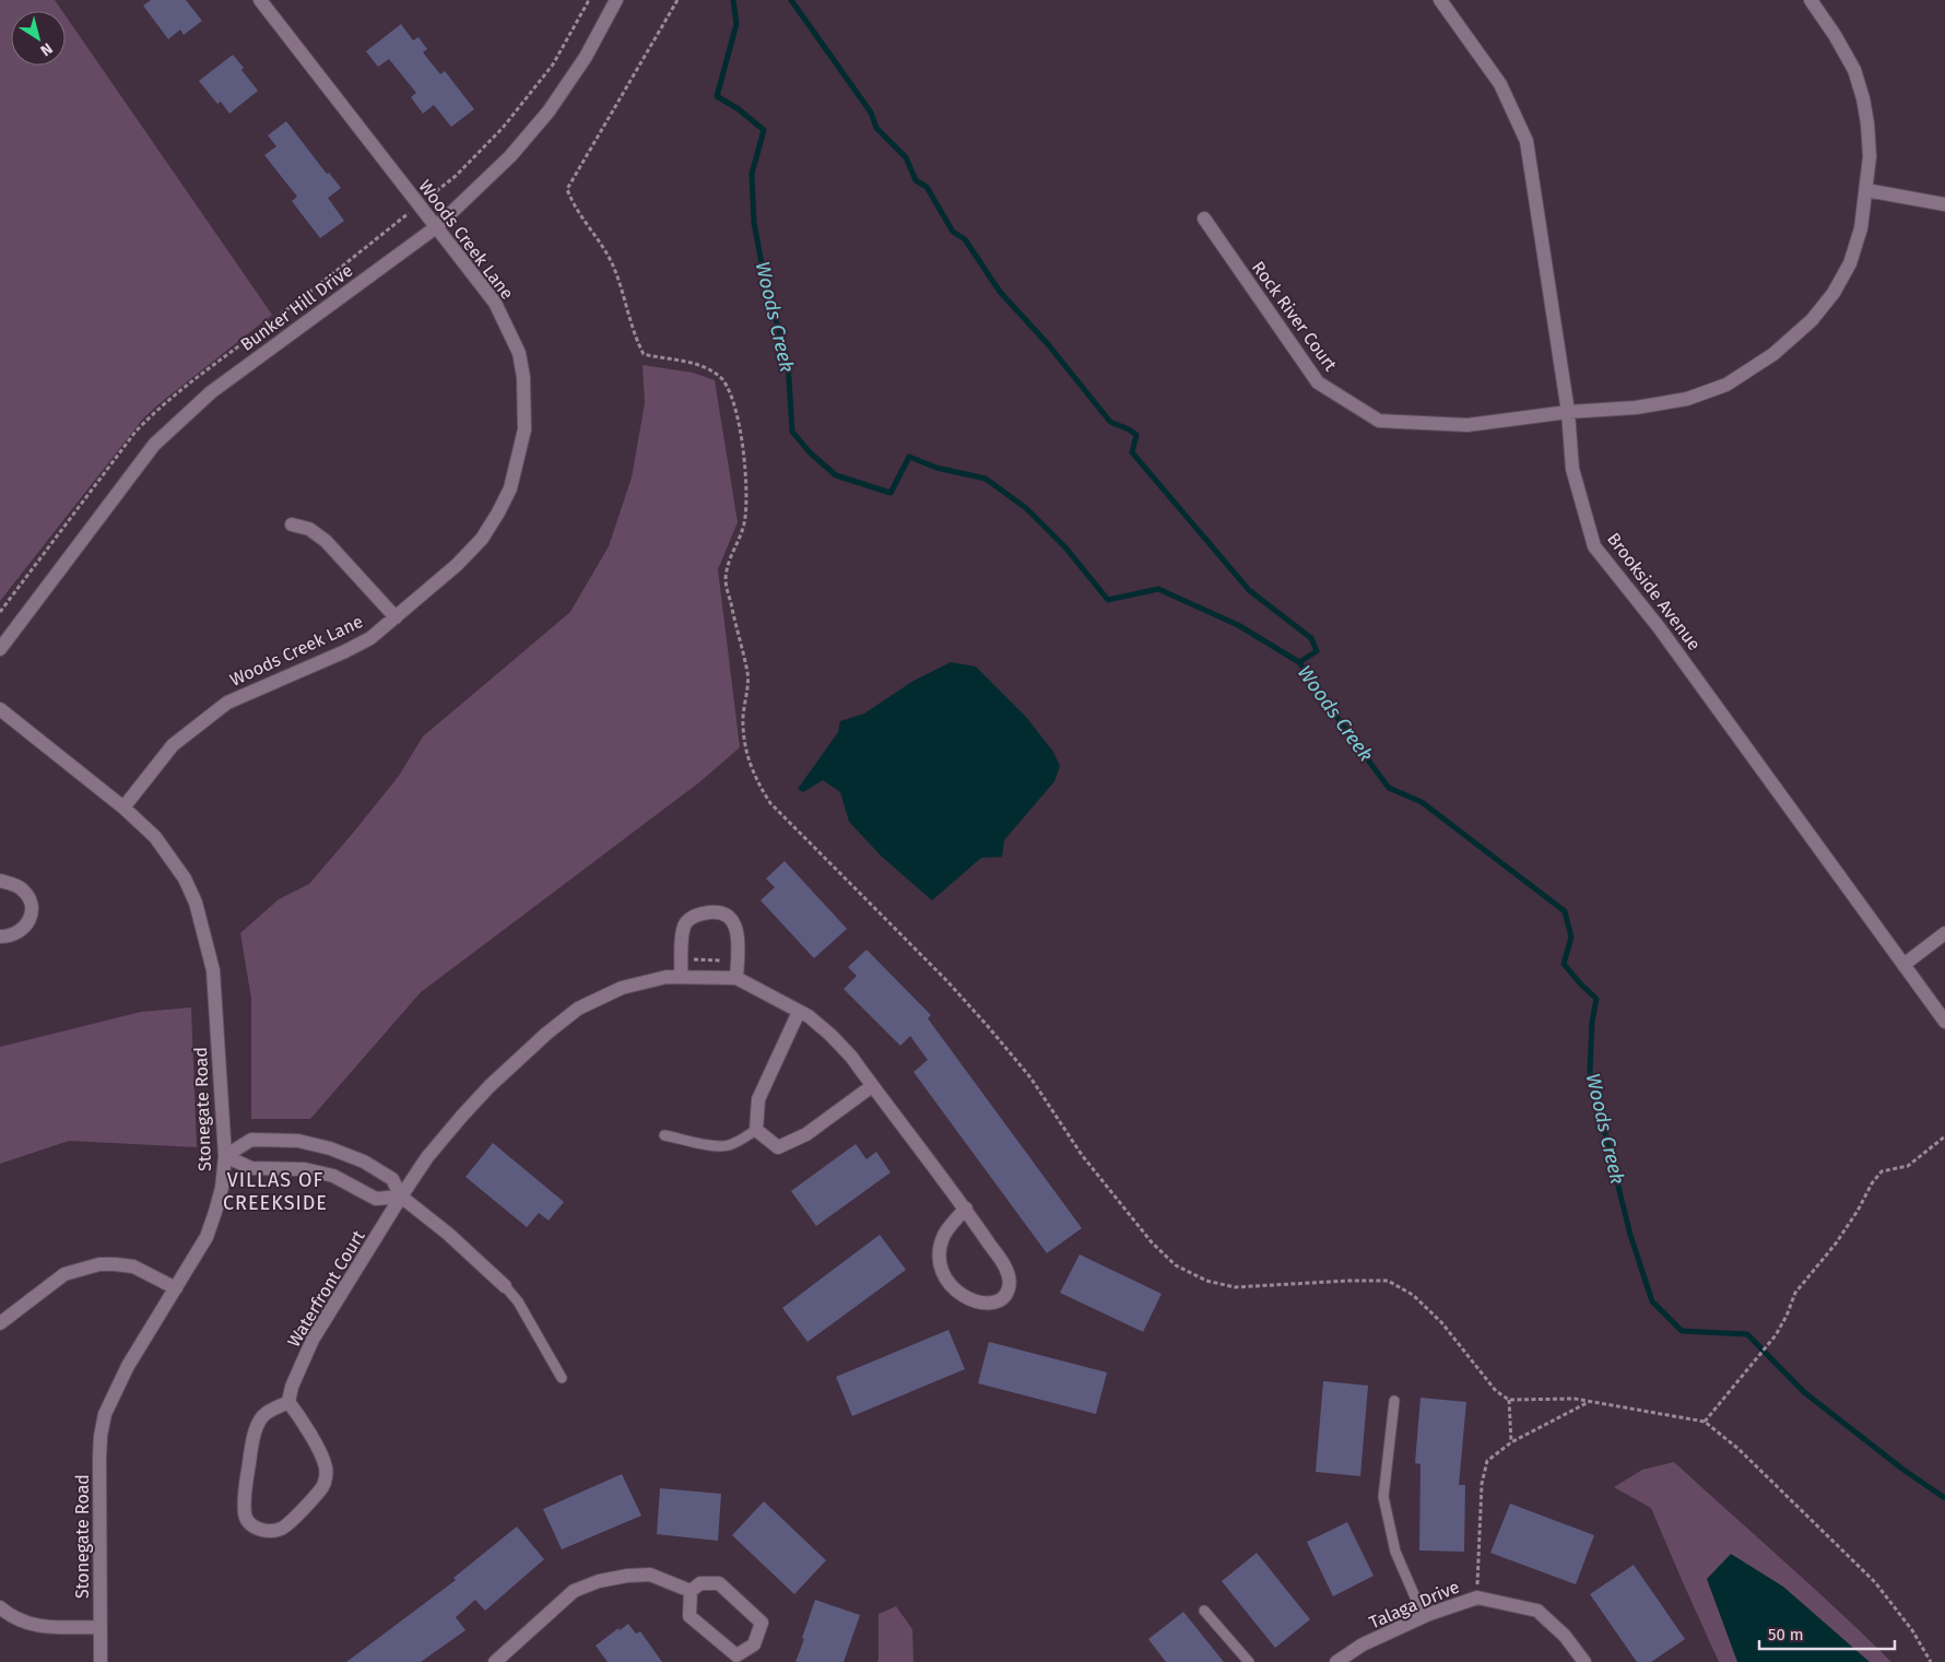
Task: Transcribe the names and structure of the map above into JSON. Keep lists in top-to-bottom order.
{
  "streets": {
    "street": [
      "Woods Creek Lane",
      "Bunker Hill Drive",
      "Rock River Court",
      "Brookside Avenue",
      "Stonegate Road",
      "Waterfront Court",
      "Talaga Drive"
    ]
  },
  "crossings": [
    ["Woods Creek Lane", "Bunker Hill Drive"],
    ["Woods Creek Lane", "Stonegate Road"],
    ["Rock River Court", "Brookside Avenue"]
  ],
  "districts": ["VILLAS OF CREEKSIDE"],
  "water": ["Woods Creek"],
  "scale_bar": "50 m",
  "north": "bottom right"
}
